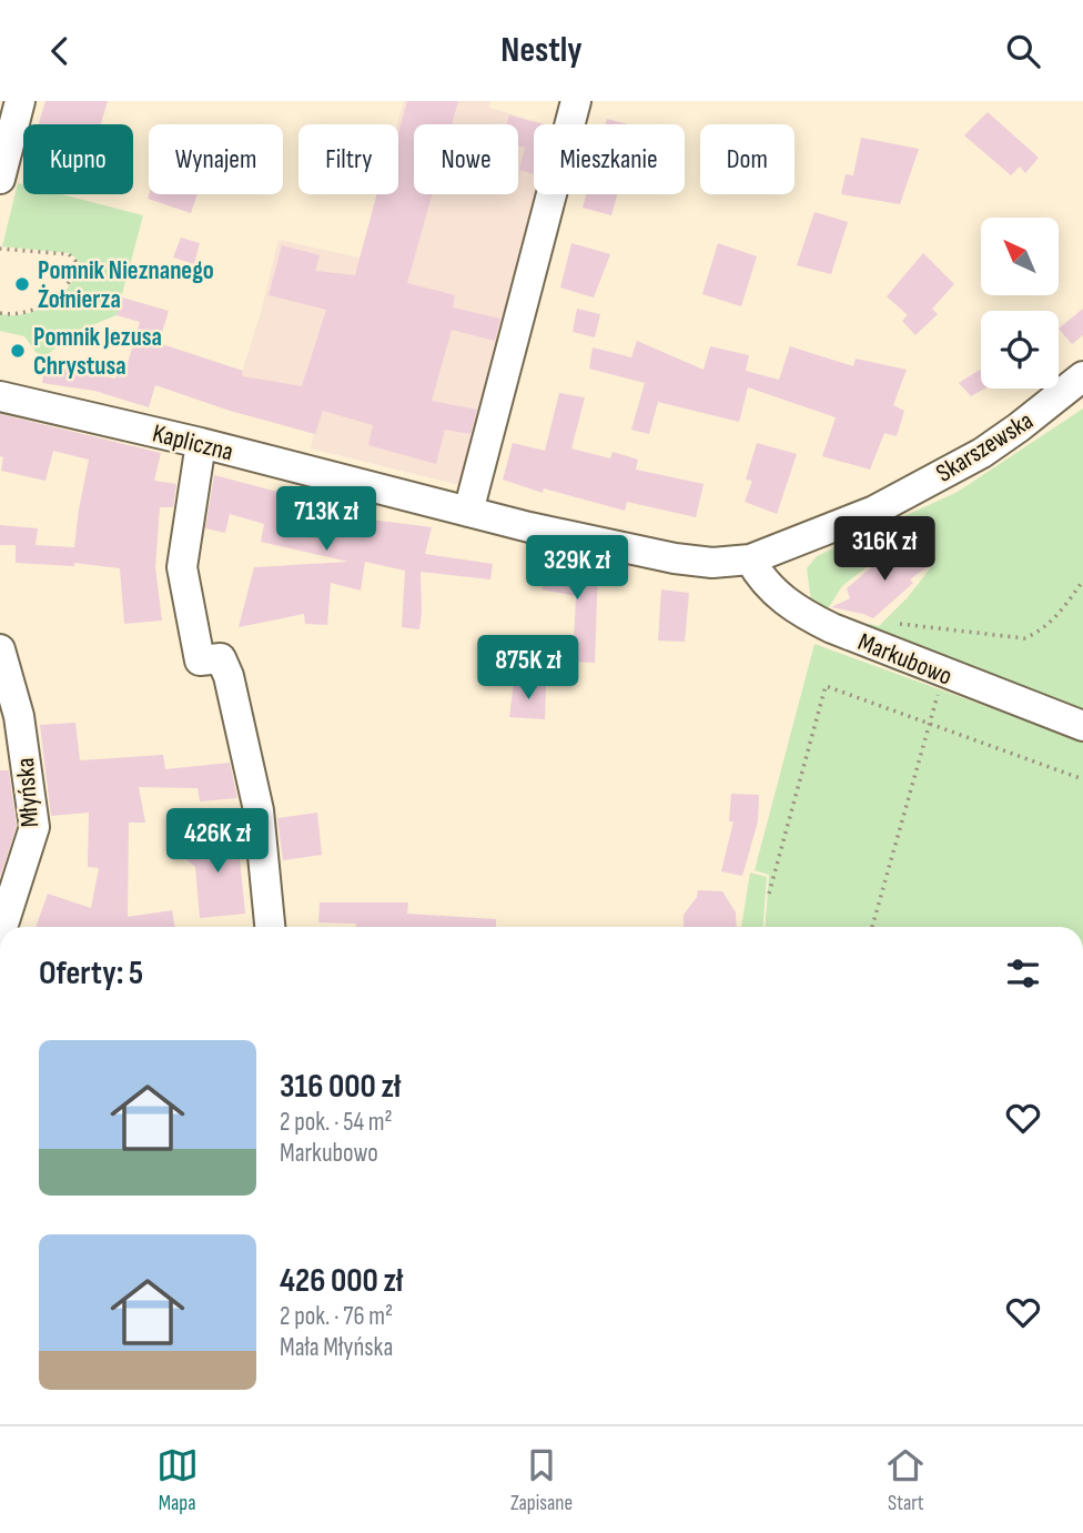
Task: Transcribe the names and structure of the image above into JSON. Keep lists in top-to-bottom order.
{
  "streets": {
    "street": [
      "Kapliczna",
      "Skarszewska",
      "Markubowo",
      "Młyńska"
    ]
  },
  "crossings": [
    ["Kapliczna", "Skarszewska"],
    ["Kapliczna", "Markubowo"],
    ["Skarszewska", "Markubowo"]
  ],
  "places": ["Pomnik Nieznanego Żołnierza", "Pomnik Jezusa Chrystusa"],
  "north": "top left",
  "page": {
    "header": "Nestly",
    "chip": [
      "Kupno",
      "Wynajem",
      "Filtry",
      "Nowe",
      "Mieszkanie",
      "Dom"
    ],
    "price": [
      "713K zł",
      "316K zł",
      "329K zł",
      "875K zł",
      "426K zł"
    ],
    "heading": "Oferty: 5",
    "list": [
      {
        "name": "316 000 zł",
        "note": "2 pok. · 54 m² · Markubowo"
      },
      {
        "name": "426 000 zł",
        "note": "2 pok. · 76 m² · Mała Młyńska"
      }
    ],
    "tabs": ["Mapa", "Zapisane", "Start"]
  }
}
